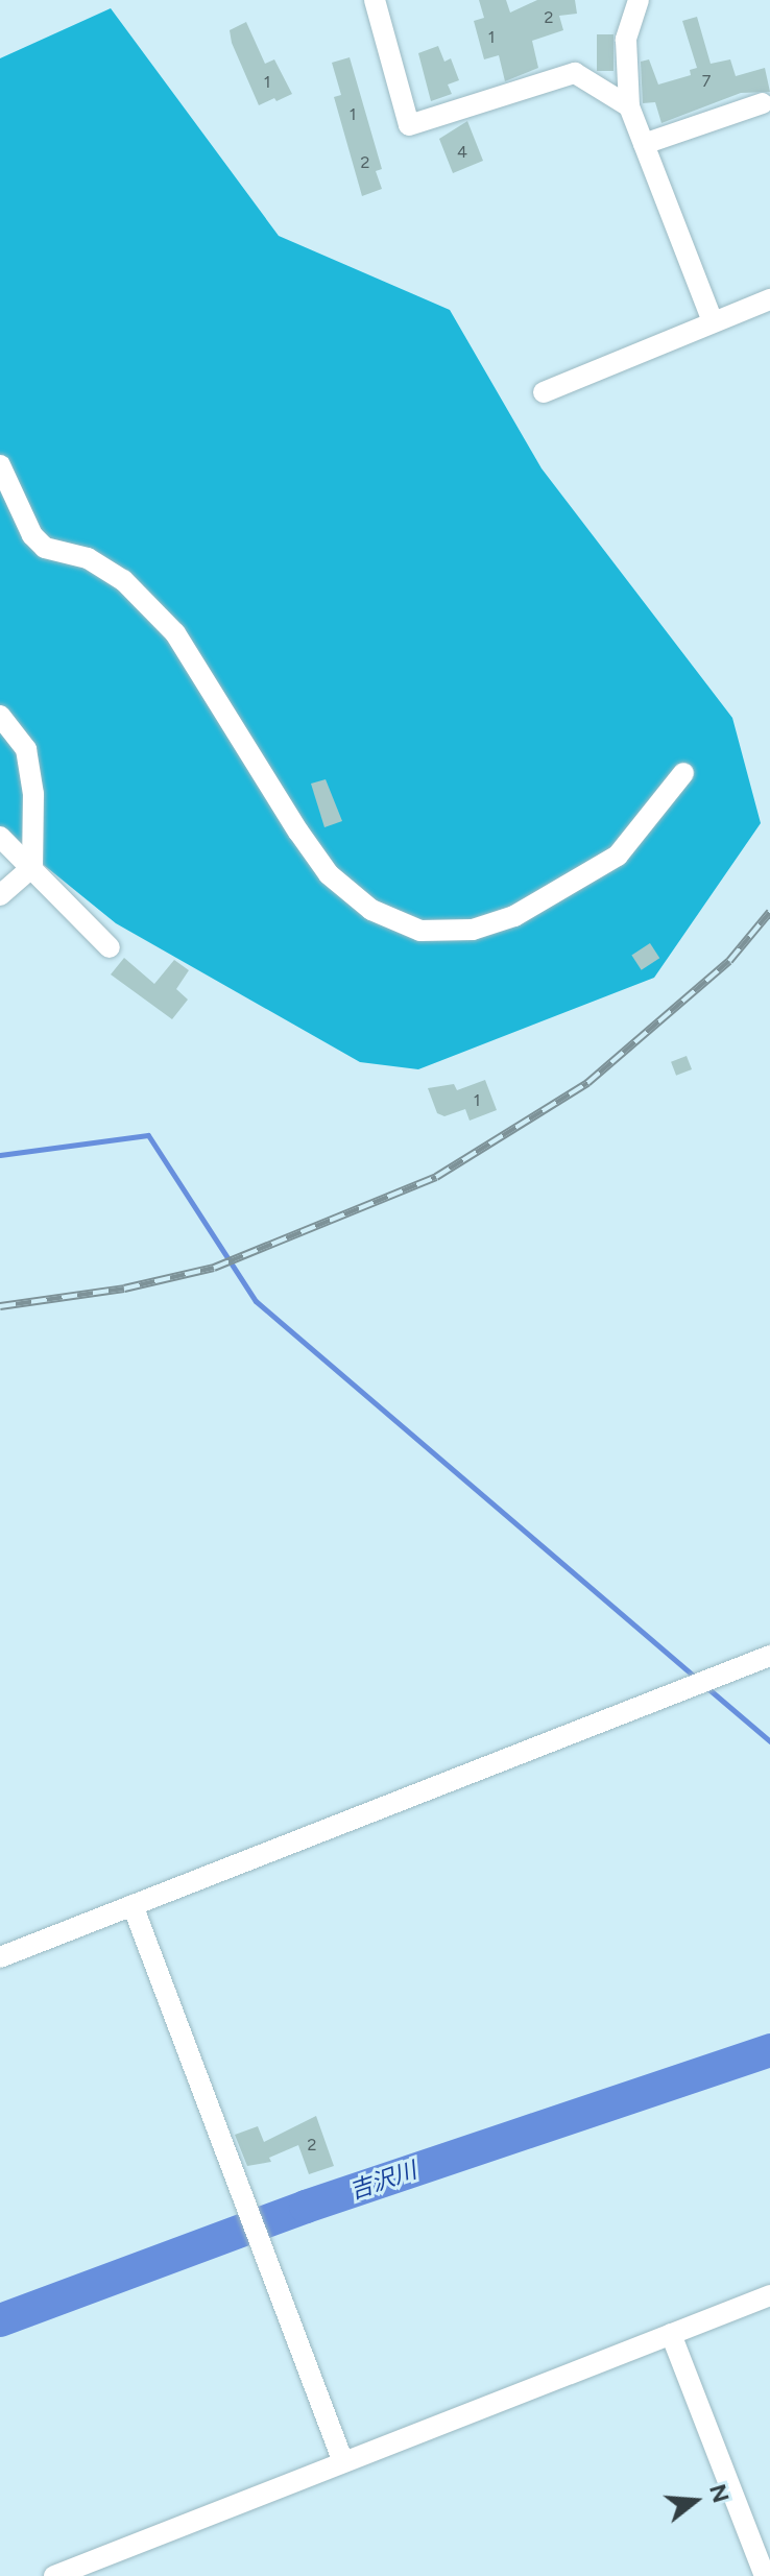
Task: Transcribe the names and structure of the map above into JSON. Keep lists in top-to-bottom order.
{
  "water": ["吉沢川"],
  "house_numbers": [
    "2",
    "1",
    "7",
    "1",
    "1",
    "4",
    "2",
    "1",
    "2"
  ],
  "north": "right"
}
